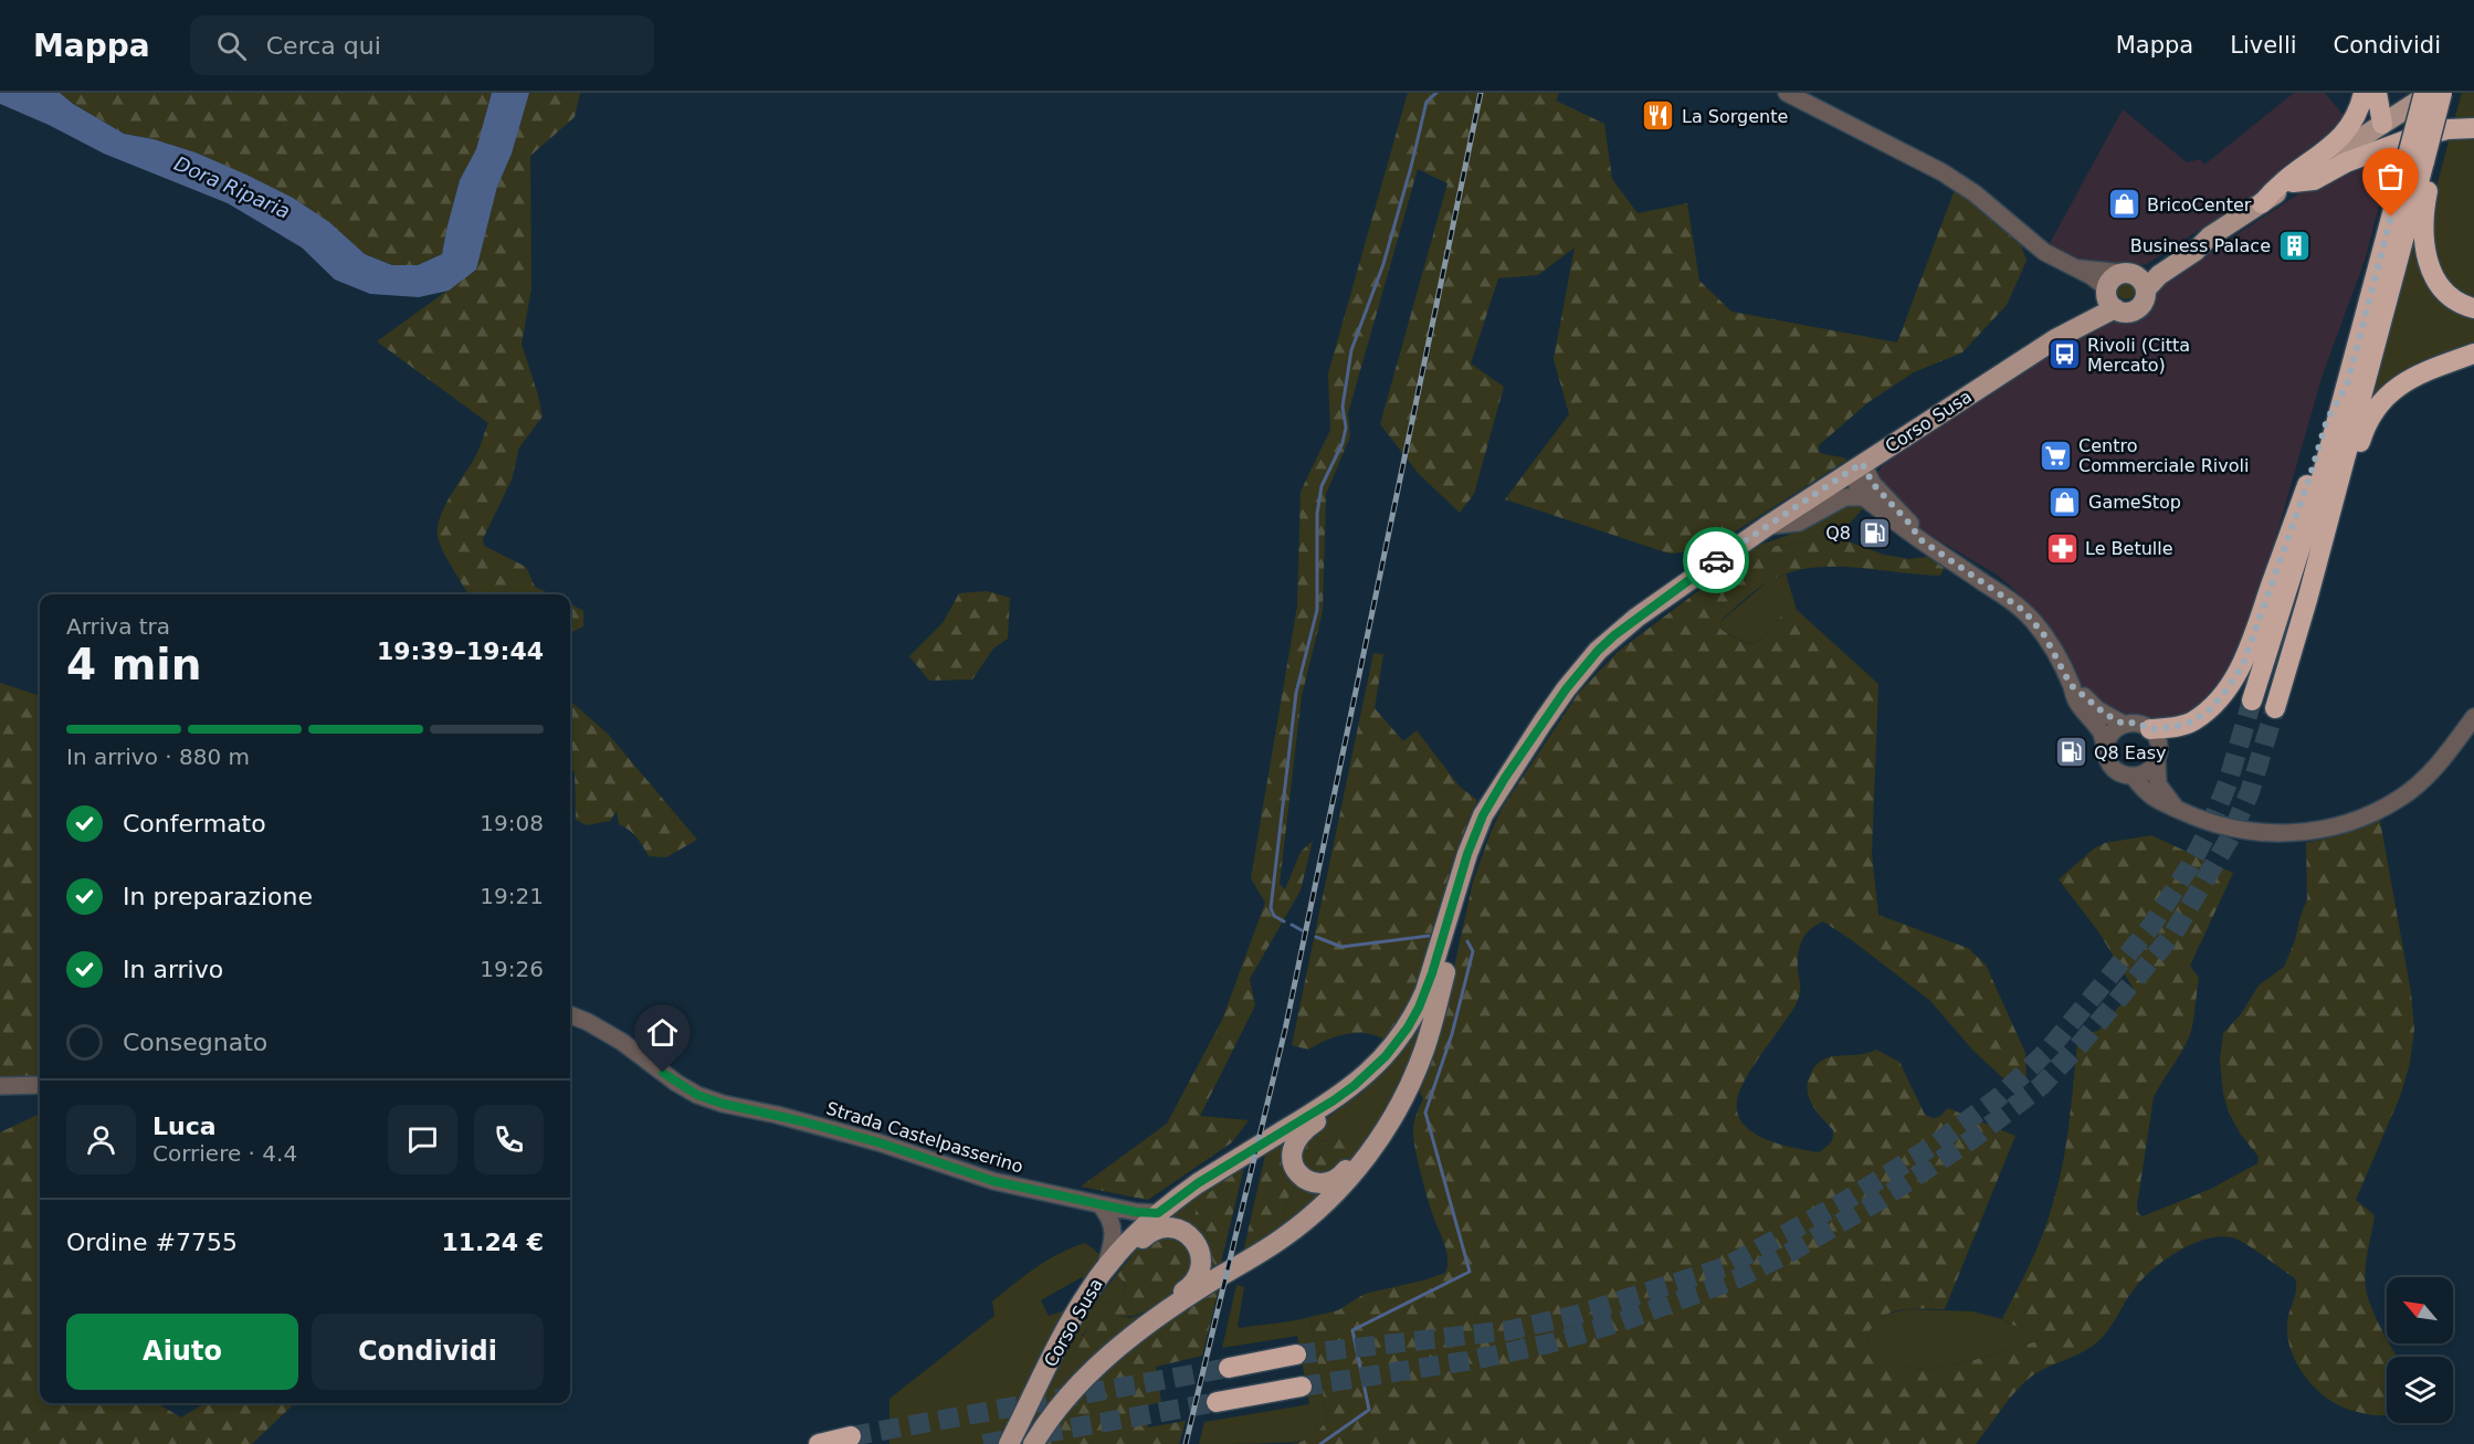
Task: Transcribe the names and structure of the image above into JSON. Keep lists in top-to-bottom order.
{
  "streets": {
    "main road": ["Corso Susa"],
    "street": ["Strada Castelpasserino"]
  },
  "crossings": [
    ["Corso Susa", "Strada Castelpasserino"]
  ],
  "water": ["Dora Riparia"],
  "places": {
    "restaurant": ["La Sorgente"],
    "shop": ["BricoCenter", "GameStop"],
    "building": ["Business Palace"],
    "bus stop": ["Rivoli (Citta Mercato)"],
    "supermarket": ["Centro Commerciale Rivoli"],
    "fuel station": ["Q8", "Q8 Easy"],
    "pharmacy": ["Le Betulle"]
  },
  "north": "top left",
  "page": {
    "header": "Mappa",
    "search": "Cerca qui",
    "nav": ["Mappa", "Livelli", "Condividi"],
    "heading": ["4 min", "Arriva tra", "19:39–19:44"],
    "panel": [
      "Luca",
      "Corriere · 4.4",
      "Ordine #7755",
      "11.24 €"
    ],
    "bar": "In arrivo · 880 m",
    "list": [
      ["Confermato", "19:08"],
      ["In preparazione", "19:21"],
      ["In arrivo", "19:26"],
      "Consegnato"
    ],
    "buttons": ["Aiuto", "Condividi"]
  }
}
